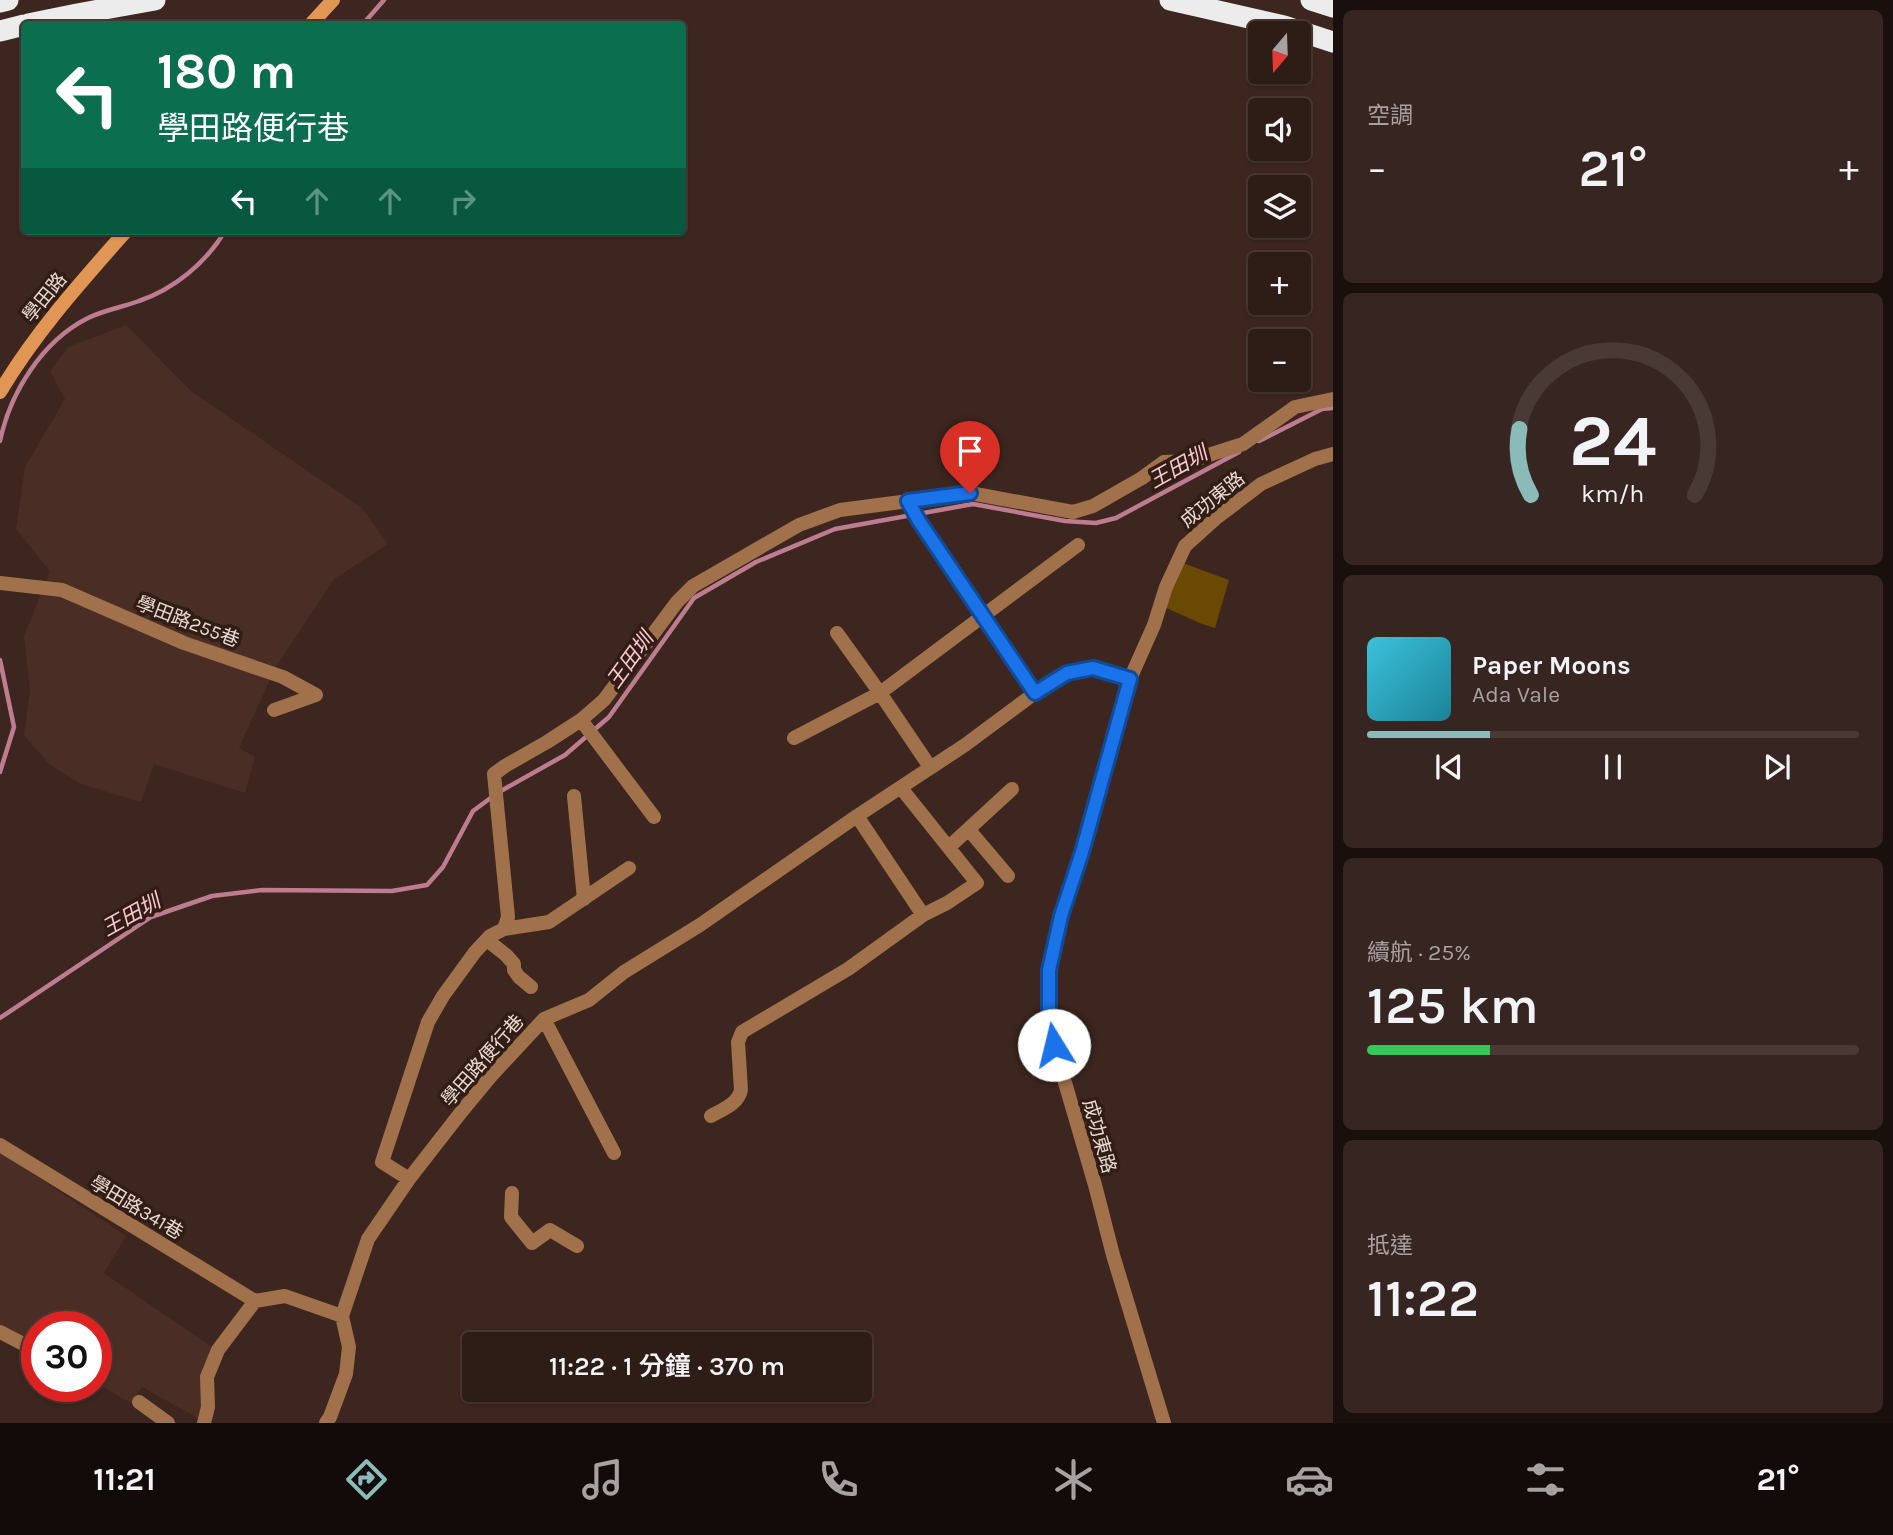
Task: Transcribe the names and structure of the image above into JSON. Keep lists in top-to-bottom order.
{
  "streets": {
    "main road": ["學田路"],
    "street": [
      "成功東路",
      "學田路255巷",
      "學田路便行巷",
      "學田路341巷"
    ]
  },
  "crossings": [
    ["成功東路", "學田路便行巷"]
  ],
  "water": ["王田圳"],
  "north": "bottom",
  "page": {
    "tile": [
      "空調",
      ["續航 · 25%", "125 km"],
      ["抵達", "11:22"]
    ],
    "map_buttons": ["+", "−"],
    "turn": ["180 m", "學田路便行巷"],
    "heat": ["−", "21°", "+"],
    "song": ["Paper Moons", "Ada Vale"],
    "limit": "30",
    "trip": "11:22 · 1 分鐘 · 370 m",
    "tabs": ["11:21", "21°"],
    "gauge": ["24", "km/h"]
  }
}
